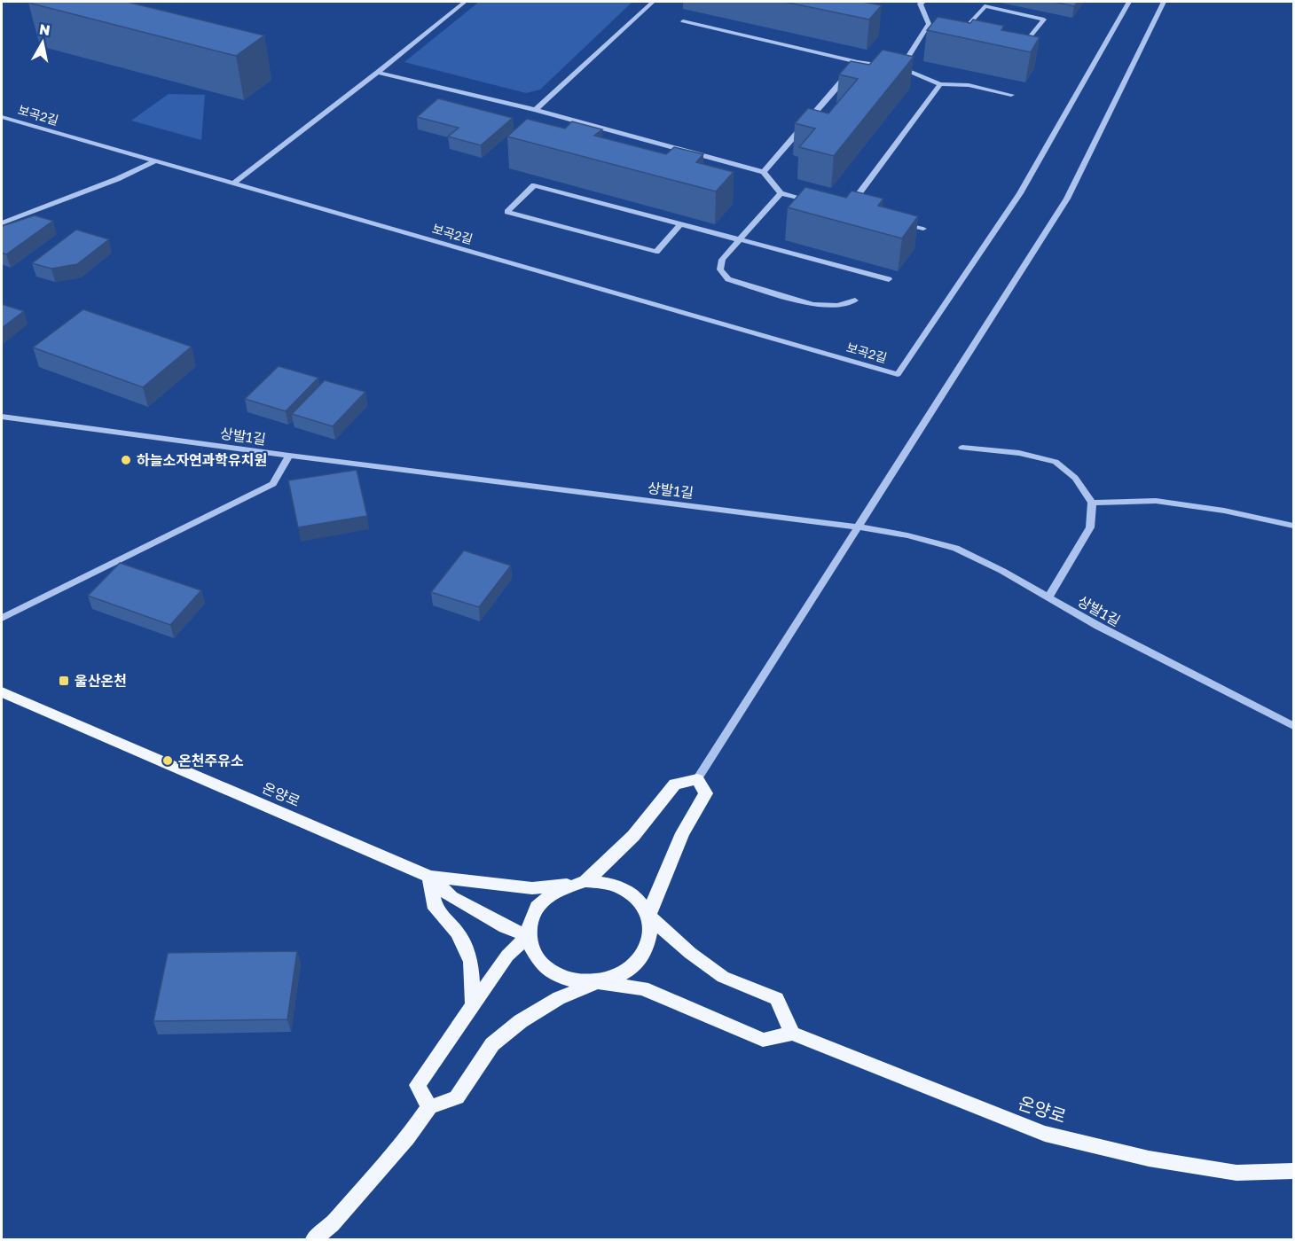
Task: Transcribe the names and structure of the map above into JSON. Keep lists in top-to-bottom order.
{
  "streets": {
    "main road": ["온양로"],
    "street": ["보곡2길", "상발1길"]
  },
  "places": {
    "other": ["하늘소자연과학유치원", "온천주유소"],
    "transit": ["울산온천"]
  },
  "north": "top"
}
